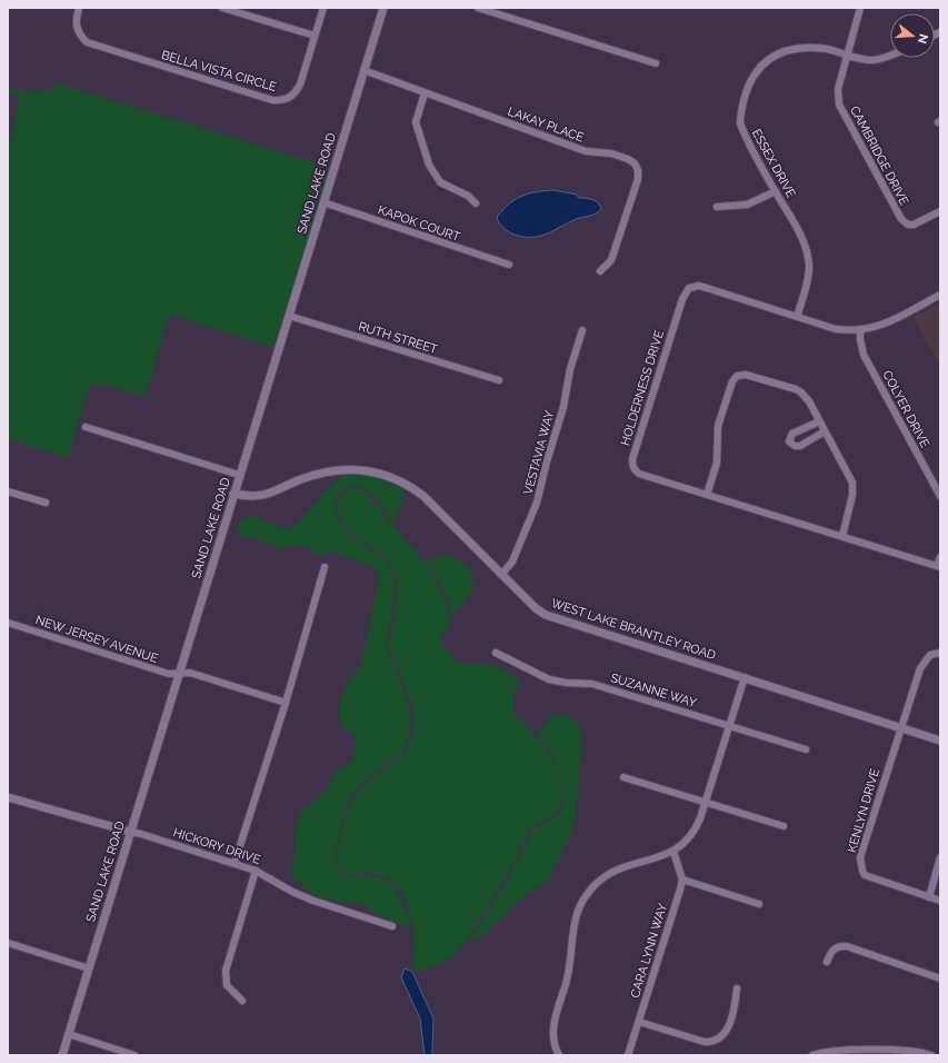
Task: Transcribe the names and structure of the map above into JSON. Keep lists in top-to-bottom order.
{
  "streets": {
    "street": [
      "BELLA VISTA CIRCLE",
      "LAKAY PLACE",
      "CAMBRIDGE DRIVE",
      "ESSEX DRIVE",
      "SAND LAKE ROAD",
      "KAPOK COURT",
      "RUTH STREET",
      "HOLDERNESS DRIVE",
      "COLYER DRIVE",
      "VESTAVIA WAY",
      "WEST LAKE BRANTLEY ROAD",
      "NEW JERSEY AVENUE",
      "SUZANNE WAY",
      "KENLYN DRIVE",
      "HICKORY DRIVE",
      "CARA LYNN WAY"
    ]
  },
  "crossings": [
    ["LAKAY PLACE", "SAND LAKE ROAD"],
    ["CAMBRIDGE DRIVE", "ESSEX DRIVE"],
    ["ESSEX DRIVE", "HOLDERNESS DRIVE"],
    ["SAND LAKE ROAD", "KAPOK COURT"],
    ["SAND LAKE ROAD", "RUTH STREET"],
    ["SAND LAKE ROAD", "WEST LAKE BRANTLEY ROAD"],
    ["SAND LAKE ROAD", "NEW JERSEY AVENUE"],
    ["SAND LAKE ROAD", "HICKORY DRIVE"],
    ["HOLDERNESS DRIVE", "COLYER DRIVE"],
    ["VESTAVIA WAY", "WEST LAKE BRANTLEY ROAD"],
    ["WEST LAKE BRANTLEY ROAD", "KENLYN DRIVE"]
  ],
  "north": "right"
}
